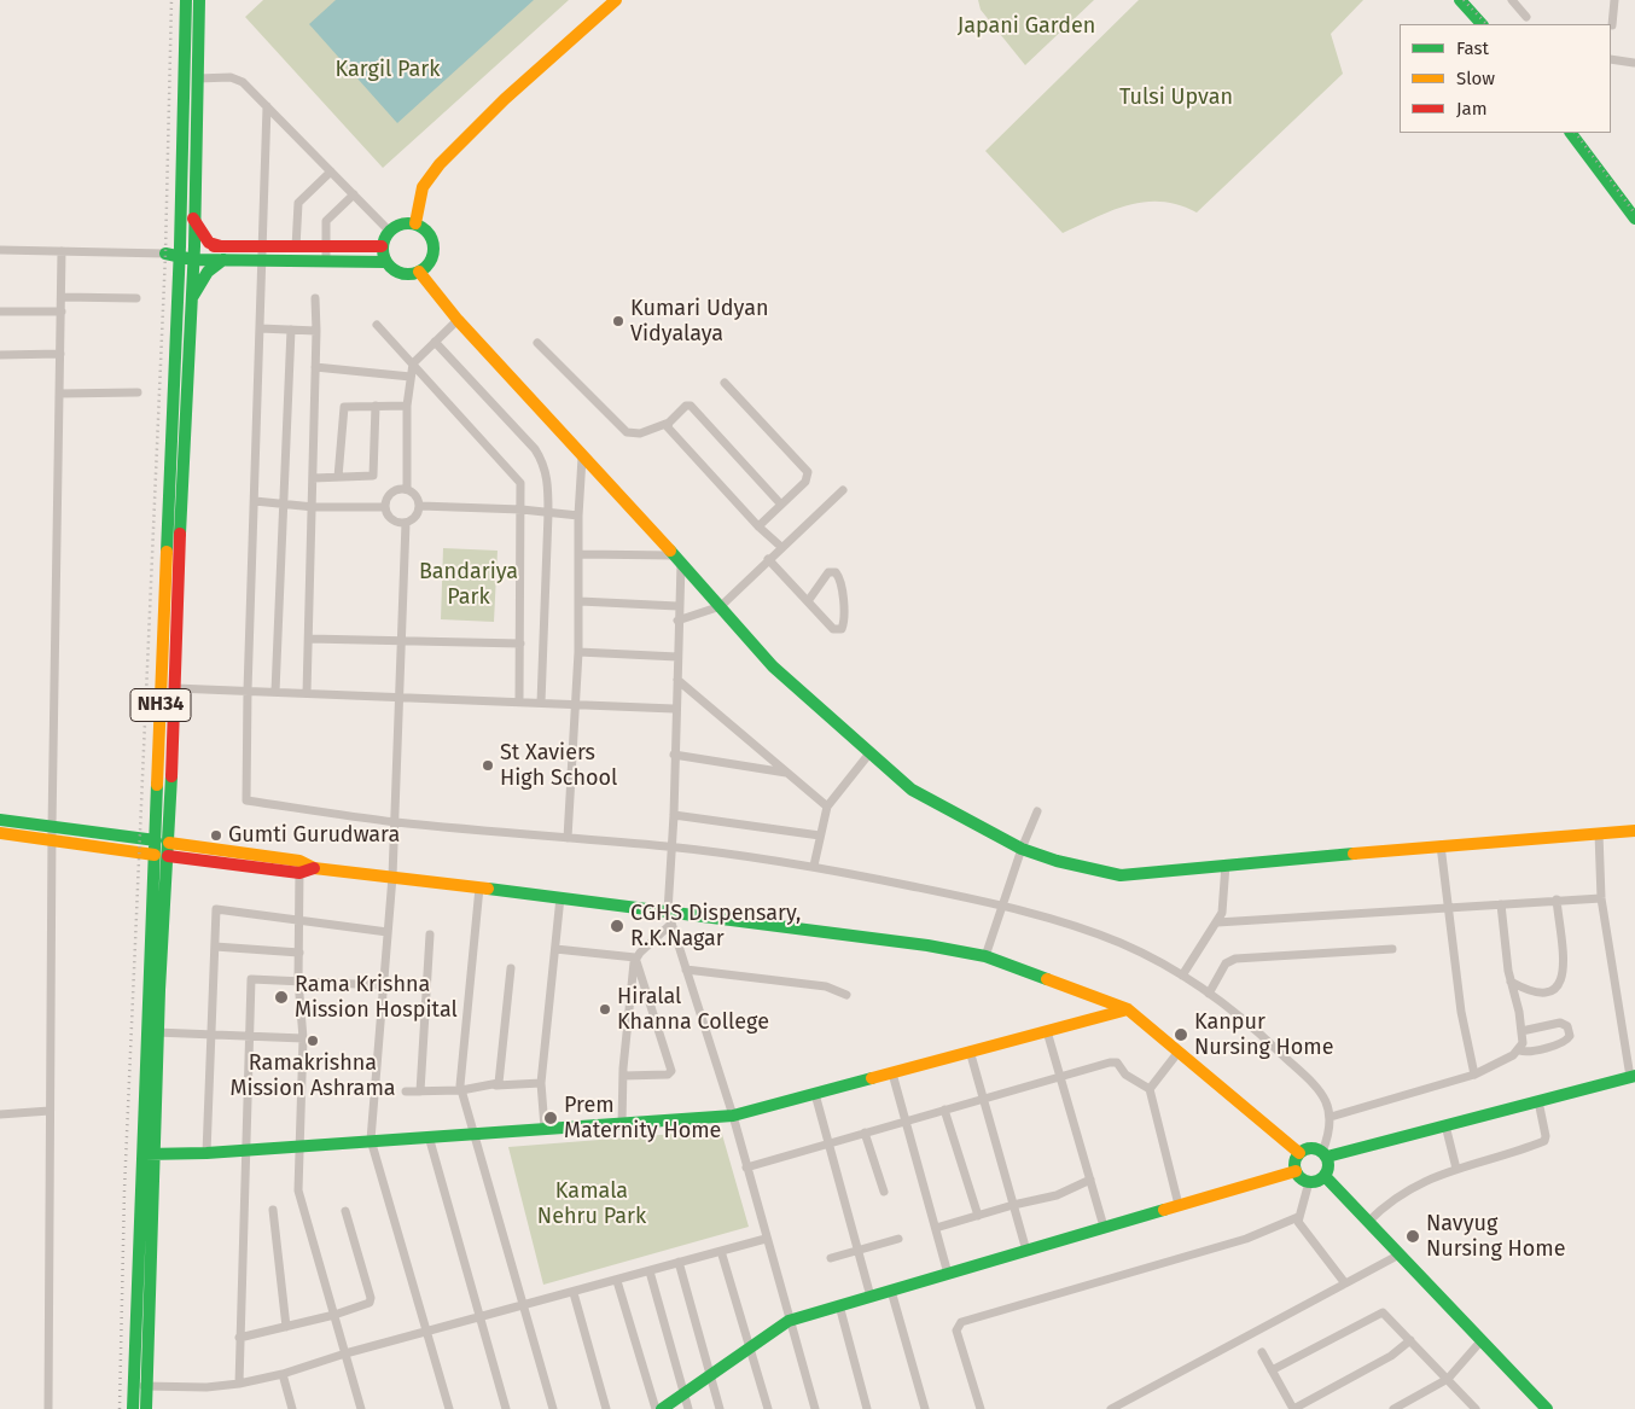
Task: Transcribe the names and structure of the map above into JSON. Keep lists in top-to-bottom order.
{
  "streets": {
    "main road": ["NH34"]
  },
  "parks": [
    "Japani Garden",
    "Kargil Park",
    "Tulsi Upvan",
    "Bandariya Park",
    "Kamala Nehru Park"
  ],
  "places": [
    "Kumari Udyan Vidyalaya",
    "St Xaviers High School",
    "Gumti Gurudwara",
    "CGHS Dispensary, R.K.Nagar",
    "Rama Krishna Mission Hospital",
    "Hiralal Khanna College",
    "Kanpur Nursing Home",
    "Ramakrishna Mission Ashrama",
    "Prem Maternity Home",
    "Navyug Nursing Home"
  ],
  "legend": ["Fast", "Slow", "Jam"]
}
